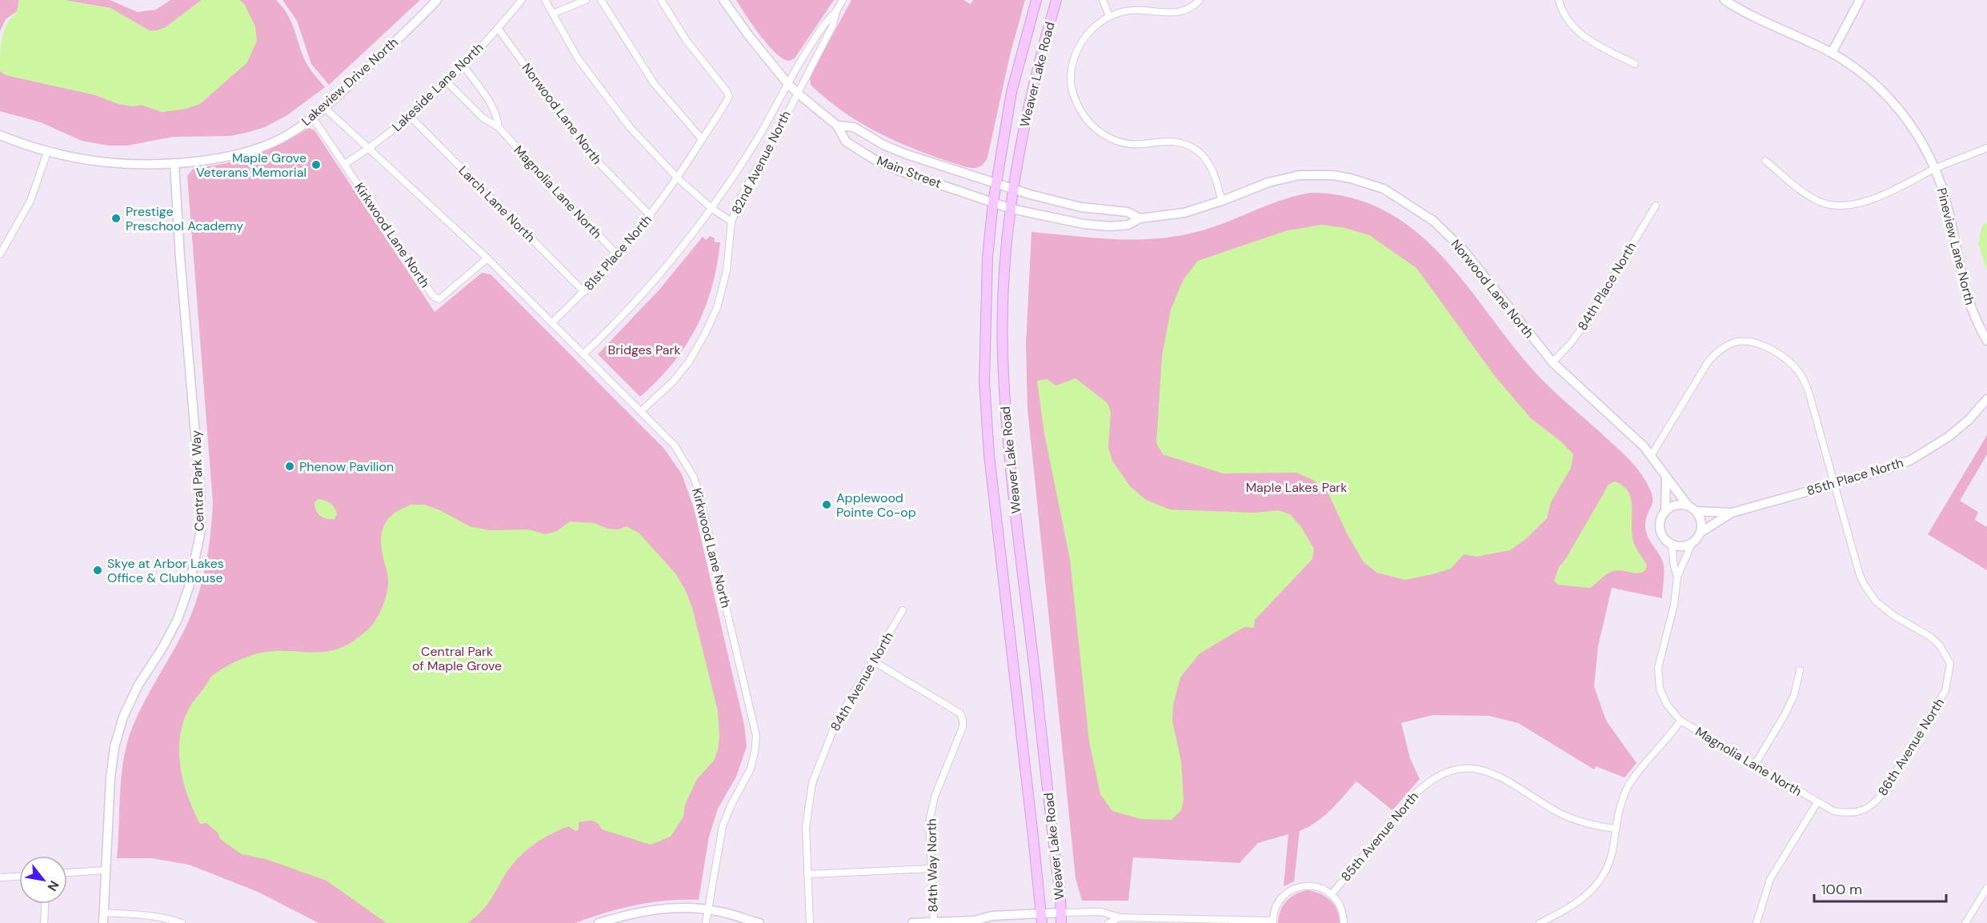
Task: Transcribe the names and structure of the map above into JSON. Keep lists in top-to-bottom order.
{
  "streets": {
    "main road": ["Weaver Lake Road"],
    "street": [
      "Lakeview Drive North",
      "Lakeside Lane North",
      "Norwood Lane North",
      "82nd Avenue North",
      "Main Street",
      "Magnolia Lane North",
      "Larch Lane North",
      "Kirkwood Lane North",
      "Pineview Lane North",
      "81st Place North",
      "84th Place North",
      "85th Place North",
      "Central Park Way",
      "84th Avenue North",
      "86th Avenue North",
      "85th Avenue North",
      "84th Way North"
    ]
  },
  "crossings": [
    ["Weaver Lake Road", "Norwood Lane North"],
    ["Weaver Lake Road", "Main Street"],
    ["Lakeview Drive North", "Kirkwood Lane North"],
    ["Lakeview Drive North", "Central Park Way"],
    ["Lakeside Lane North", "Norwood Lane North"],
    ["Lakeside Lane North", "Magnolia Lane North"],
    ["Lakeside Lane North", "Larch Lane North"],
    ["Lakeside Lane North", "Kirkwood Lane North"],
    ["Norwood Lane North", "Main Street"],
    ["Norwood Lane North", "81st Place North"],
    ["Norwood Lane North", "84th Place North"],
    ["Norwood Lane North", "85th Place North"],
    ["82nd Avenue North", "Main Street"],
    ["82nd Avenue North", "Kirkwood Lane North"],
    ["Magnolia Lane North", "81st Place North"],
    ["Magnolia Lane North", "86th Avenue North"],
    ["Larch Lane North", "81st Place North"],
    ["Kirkwood Lane North", "81st Place North"],
    ["85th Place North", "86th Avenue North"],
    ["84th Avenue North", "84th Way North"]
  ],
  "parks": ["Bridges Park", "Maple Lakes Park", "Central Park of Maple Grove"],
  "places": [
    "Maple Grove Veterans Memorial",
    "Prestige Preschool Academy",
    "Phenow Pavilion",
    "Applewood Pointe Co-op",
    "Skye at Arbor Lakes Office & Clubhouse"
  ],
  "scale_bar": "100 m",
  "north": "bottom right"
}
